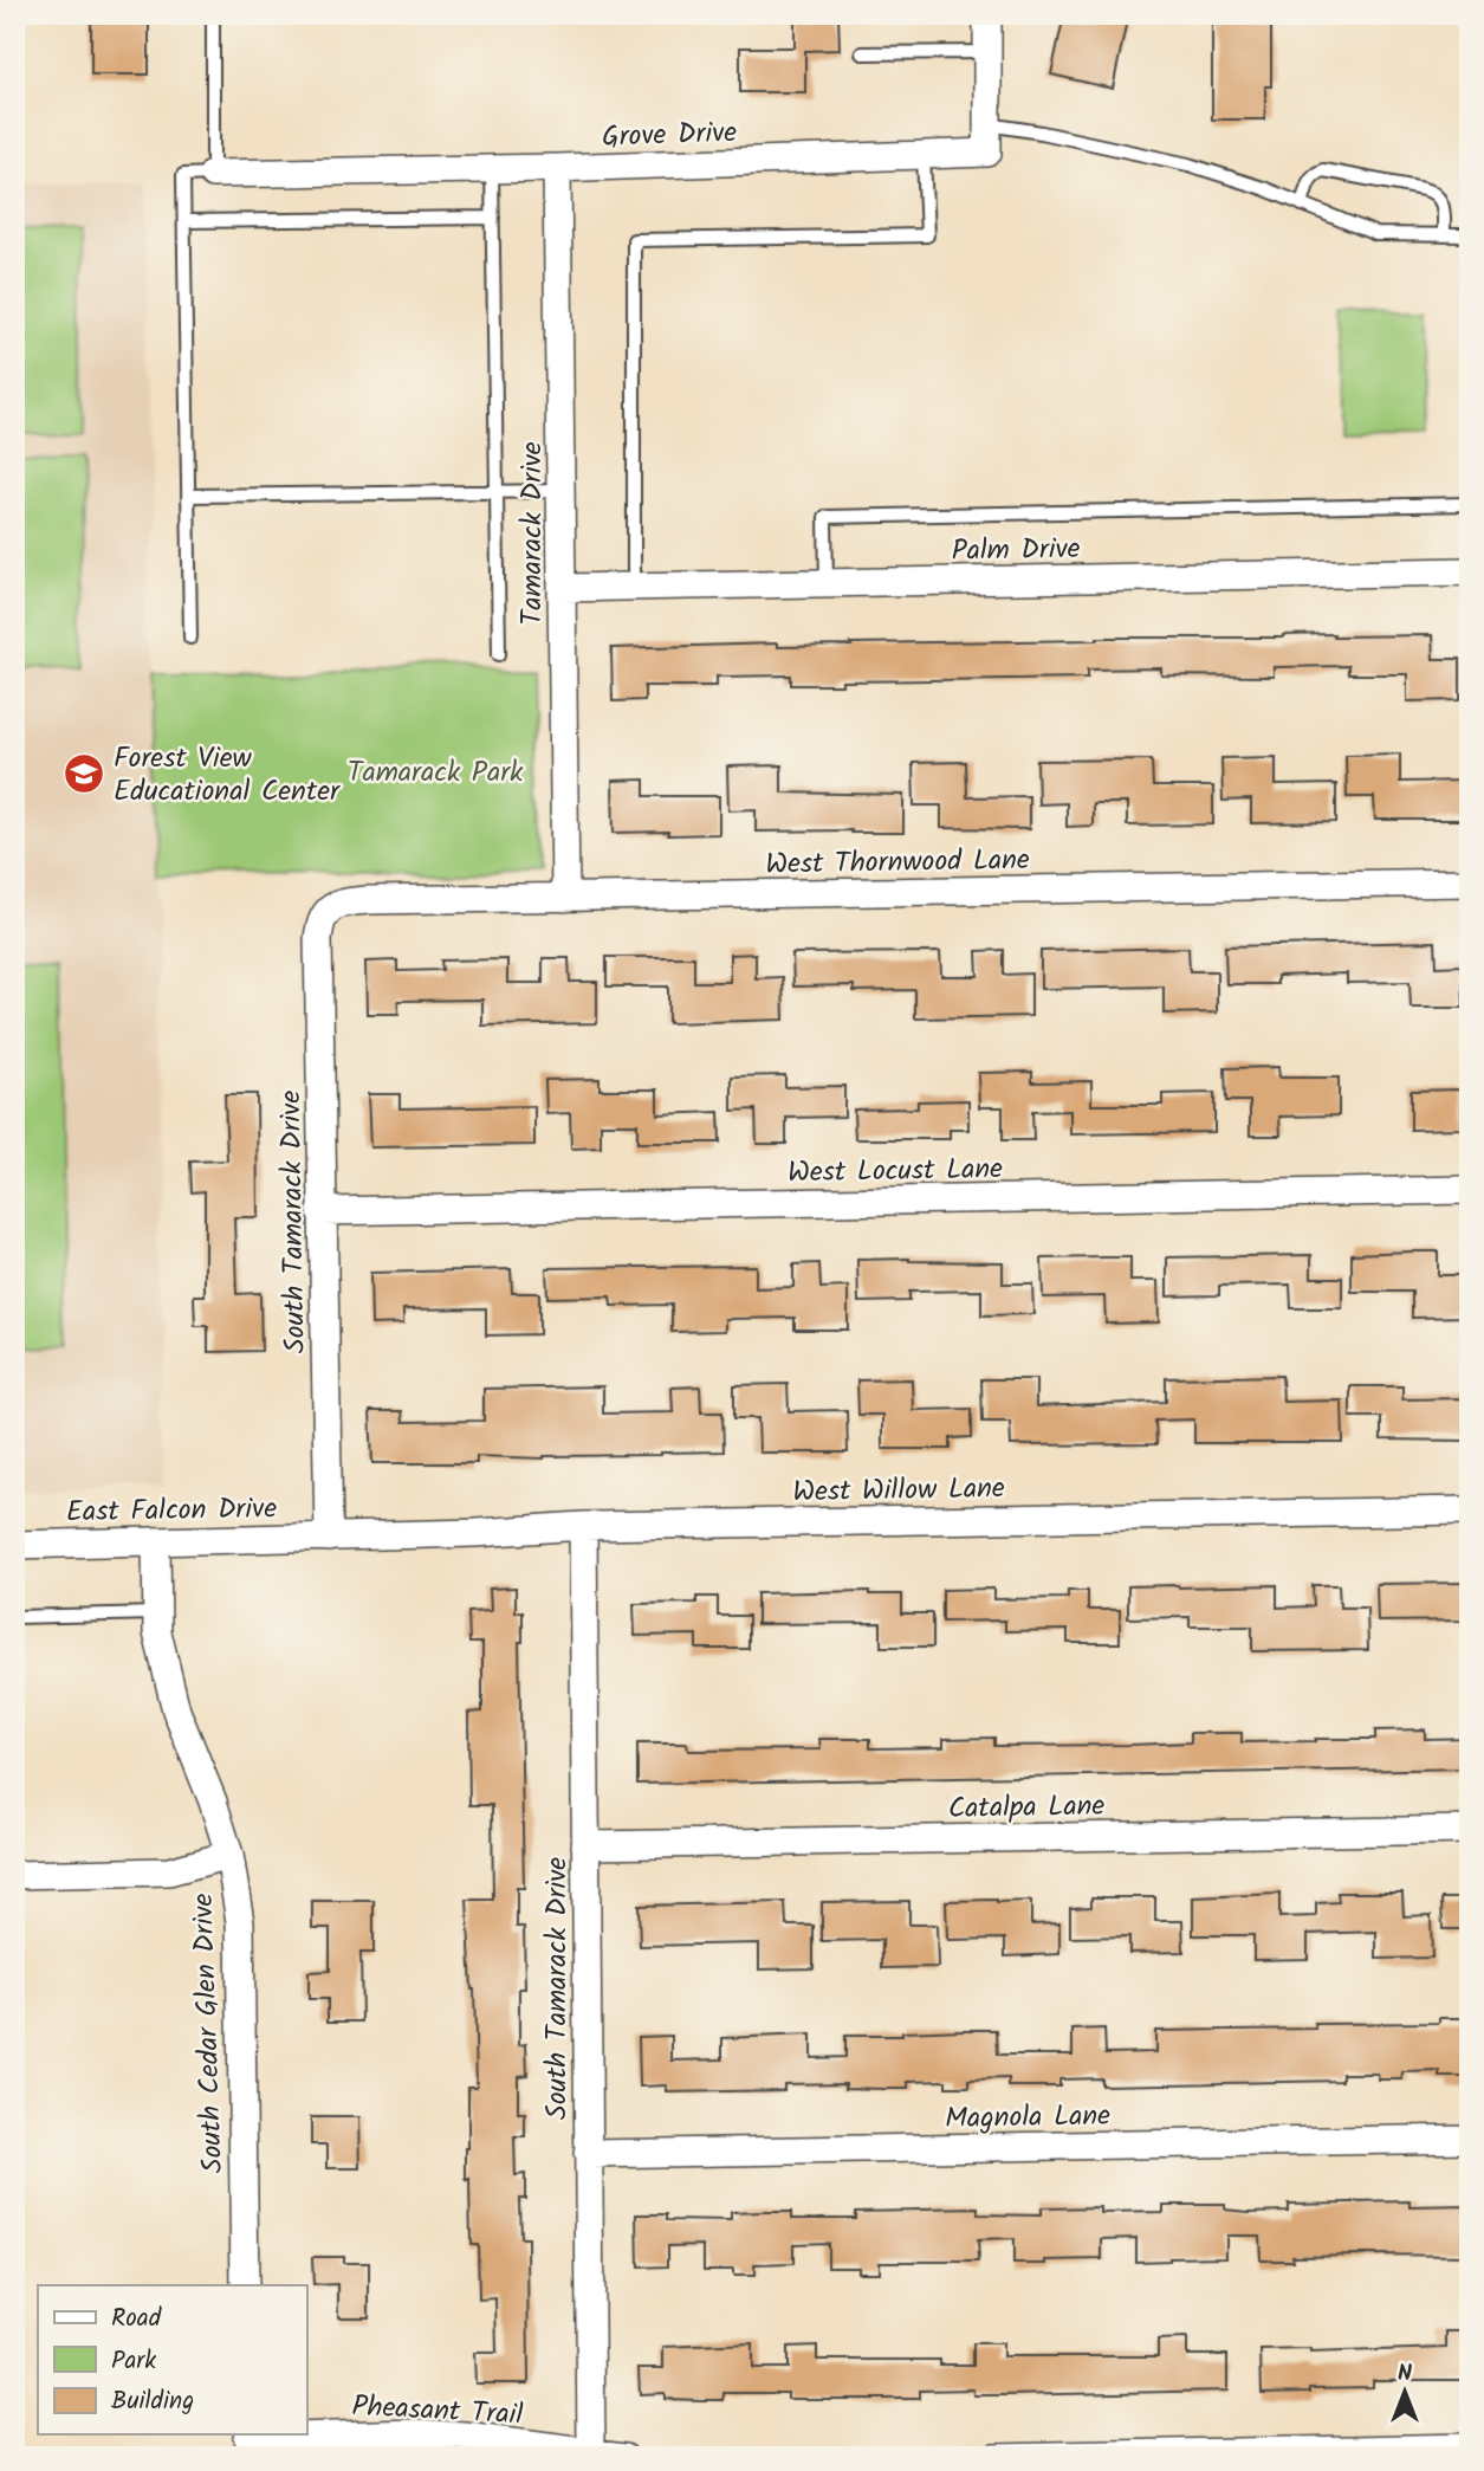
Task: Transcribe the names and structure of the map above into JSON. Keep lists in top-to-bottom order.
{
  "streets": {
    "street": [
      "Grove Drive",
      "Tamarack Drive",
      "Palm Drive",
      "West Thornwood Lane",
      "West Locust Lane",
      "South Tamarack Drive",
      "West Willow Lane",
      "East Falcon Drive",
      "Catalpa Lane",
      "South Cedar Glen Drive",
      "Magnola Lane",
      "Pheasant Trail"
    ]
  },
  "crossings": [
    ["Grove Drive", "Tamarack Drive"],
    ["Tamarack Drive", "Palm Drive"],
    ["Tamarack Drive", "West Thornwood Lane"],
    ["West Thornwood Lane", "South Tamarack Drive"],
    ["West Locust Lane", "South Tamarack Drive"],
    ["South Tamarack Drive", "West Willow Lane"],
    ["South Tamarack Drive", "East Falcon Drive"],
    ["South Tamarack Drive", "Catalpa Lane"],
    ["South Tamarack Drive", "Magnola Lane"],
    ["South Tamarack Drive", "Pheasant Trail"],
    ["West Willow Lane", "East Falcon Drive"],
    ["East Falcon Drive", "South Cedar Glen Drive"]
  ],
  "parks": ["Tamarack Park"],
  "places": {
    "school or university": ["Forest View Educational Center"]
  },
  "legend": ["Road", "Park", "Building"],
  "north": "top"
}
